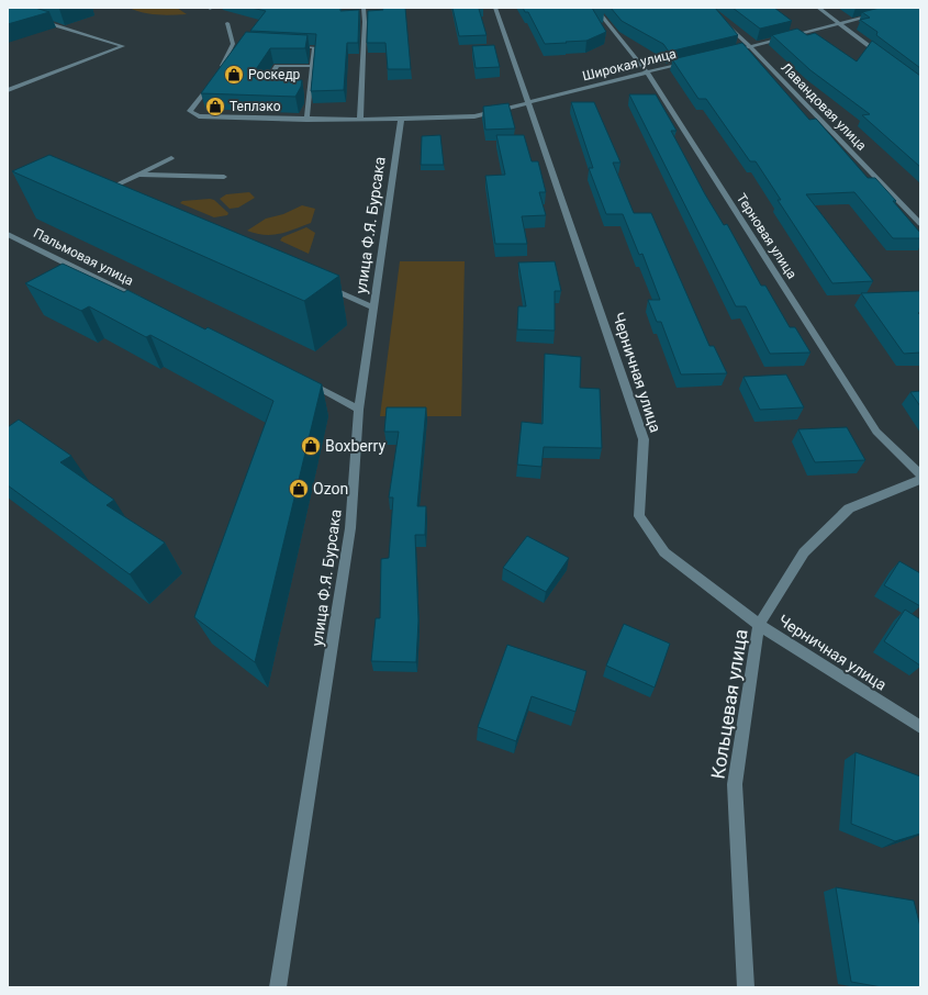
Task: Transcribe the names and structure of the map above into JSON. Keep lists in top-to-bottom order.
{
  "streets": {
    "street": [
      "Широкая улица",
      "Лавандовая улица",
      "улица Ф.Я. Бурсака",
      "Терновая улица",
      "Пальмовая улица",
      "Черничная улица",
      "Кольцевая улица"
    ]
  },
  "crossings": [
    ["Широкая улица", "улица Ф.Я. Бурсака"],
    ["Широкая улица", "Терновая улица"],
    ["Широкая улица", "Черничная улица"],
    ["Черничная улица", "Кольцевая улица"]
  ],
  "places": {
    "shop": [
      "Роскедр",
      "Теплэко",
      "Boxberry",
      "Ozon"
    ]
  }
}
